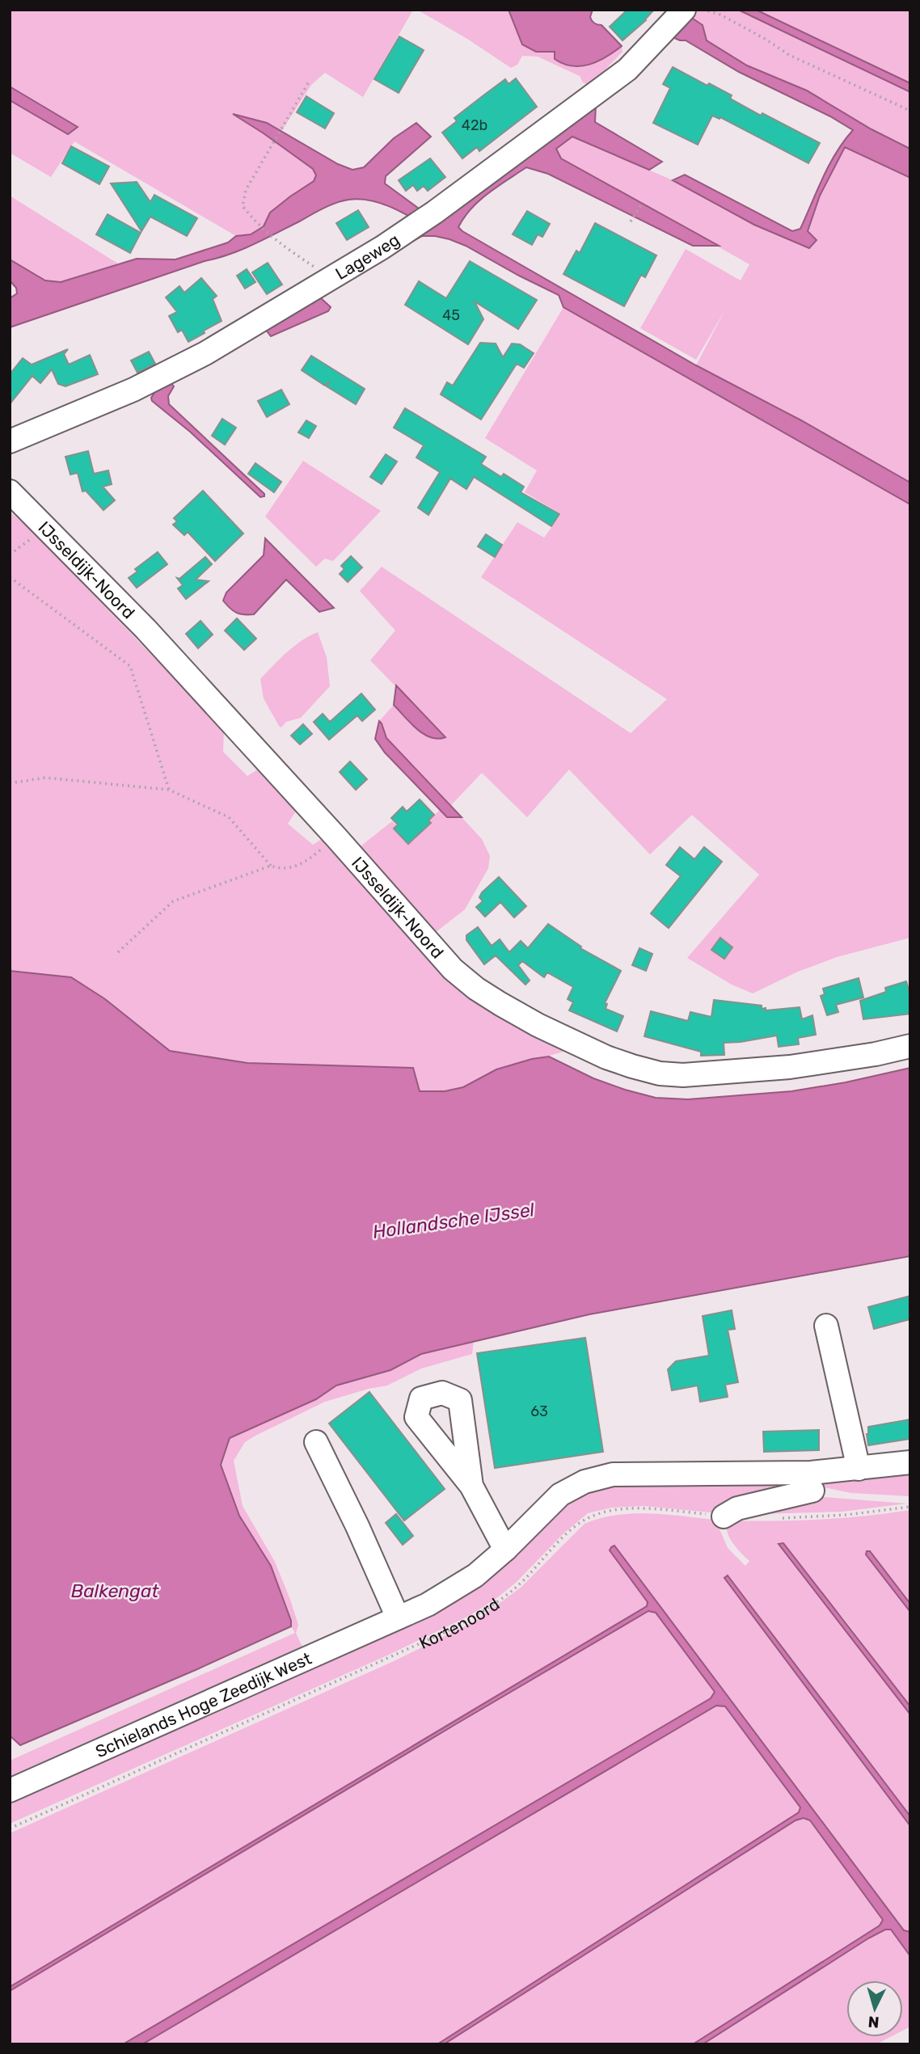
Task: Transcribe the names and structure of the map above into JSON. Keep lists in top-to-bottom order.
{
  "streets": {
    "street": [
      "Lageweg",
      "IJsseldijk-Noord",
      "Kortenoord",
      "Schielands Hoge Zeedijk West"
    ]
  },
  "crossings": [
    ["Kortenoord", "Schielands Hoge Zeedijk West"]
  ],
  "water": ["Hollandsche IJssel", "Balkengat"],
  "house_numbers": ["42b", "45", "63"],
  "north": "bottom"
}
